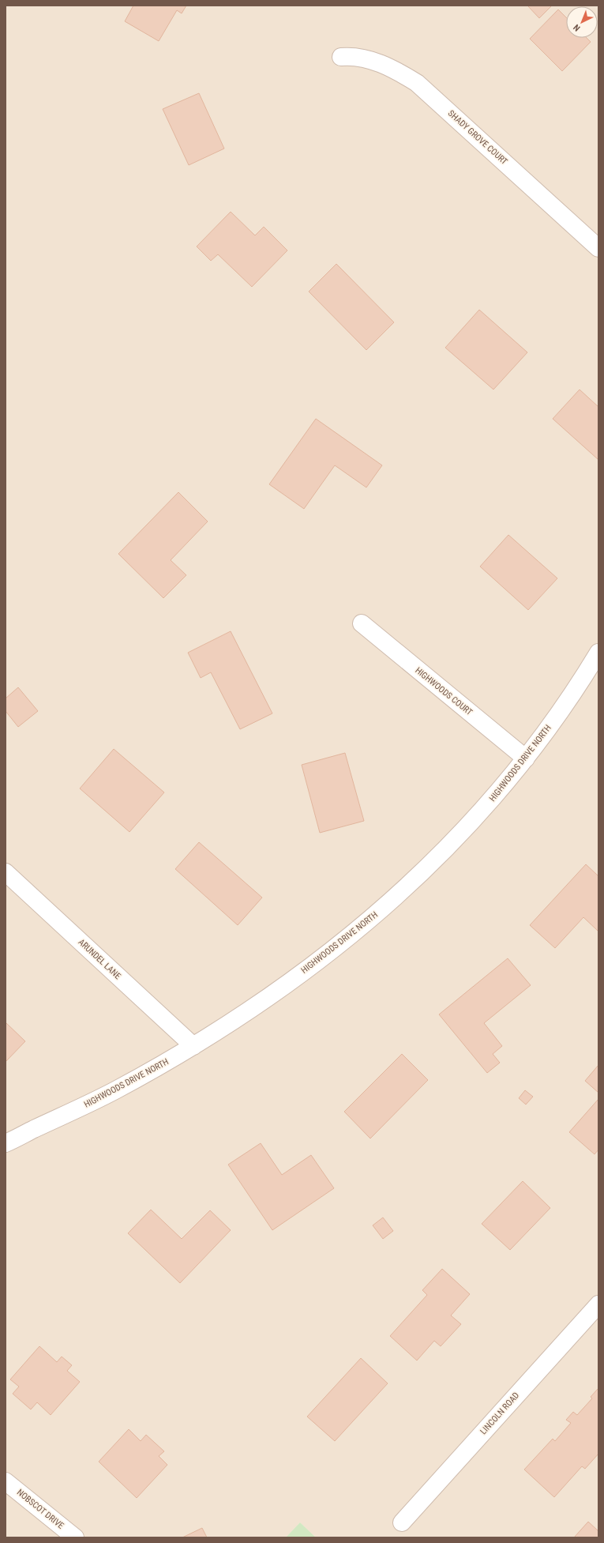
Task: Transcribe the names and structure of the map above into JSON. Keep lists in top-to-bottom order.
{
  "streets": {
    "street": [
      "SHADY GROVE COURT",
      "HIGHWOODS COURT",
      "HIGHWOODS DRIVE NORTH",
      "ARUNDEL LANE",
      "LINCOLN ROAD",
      "NOBSCOT DRIVE"
    ]
  },
  "crossings": [
    ["HIGHWOODS COURT", "HIGHWOODS DRIVE NORTH"],
    ["HIGHWOODS DRIVE NORTH", "ARUNDEL LANE"]
  ],
  "north": "bottom left"
}
